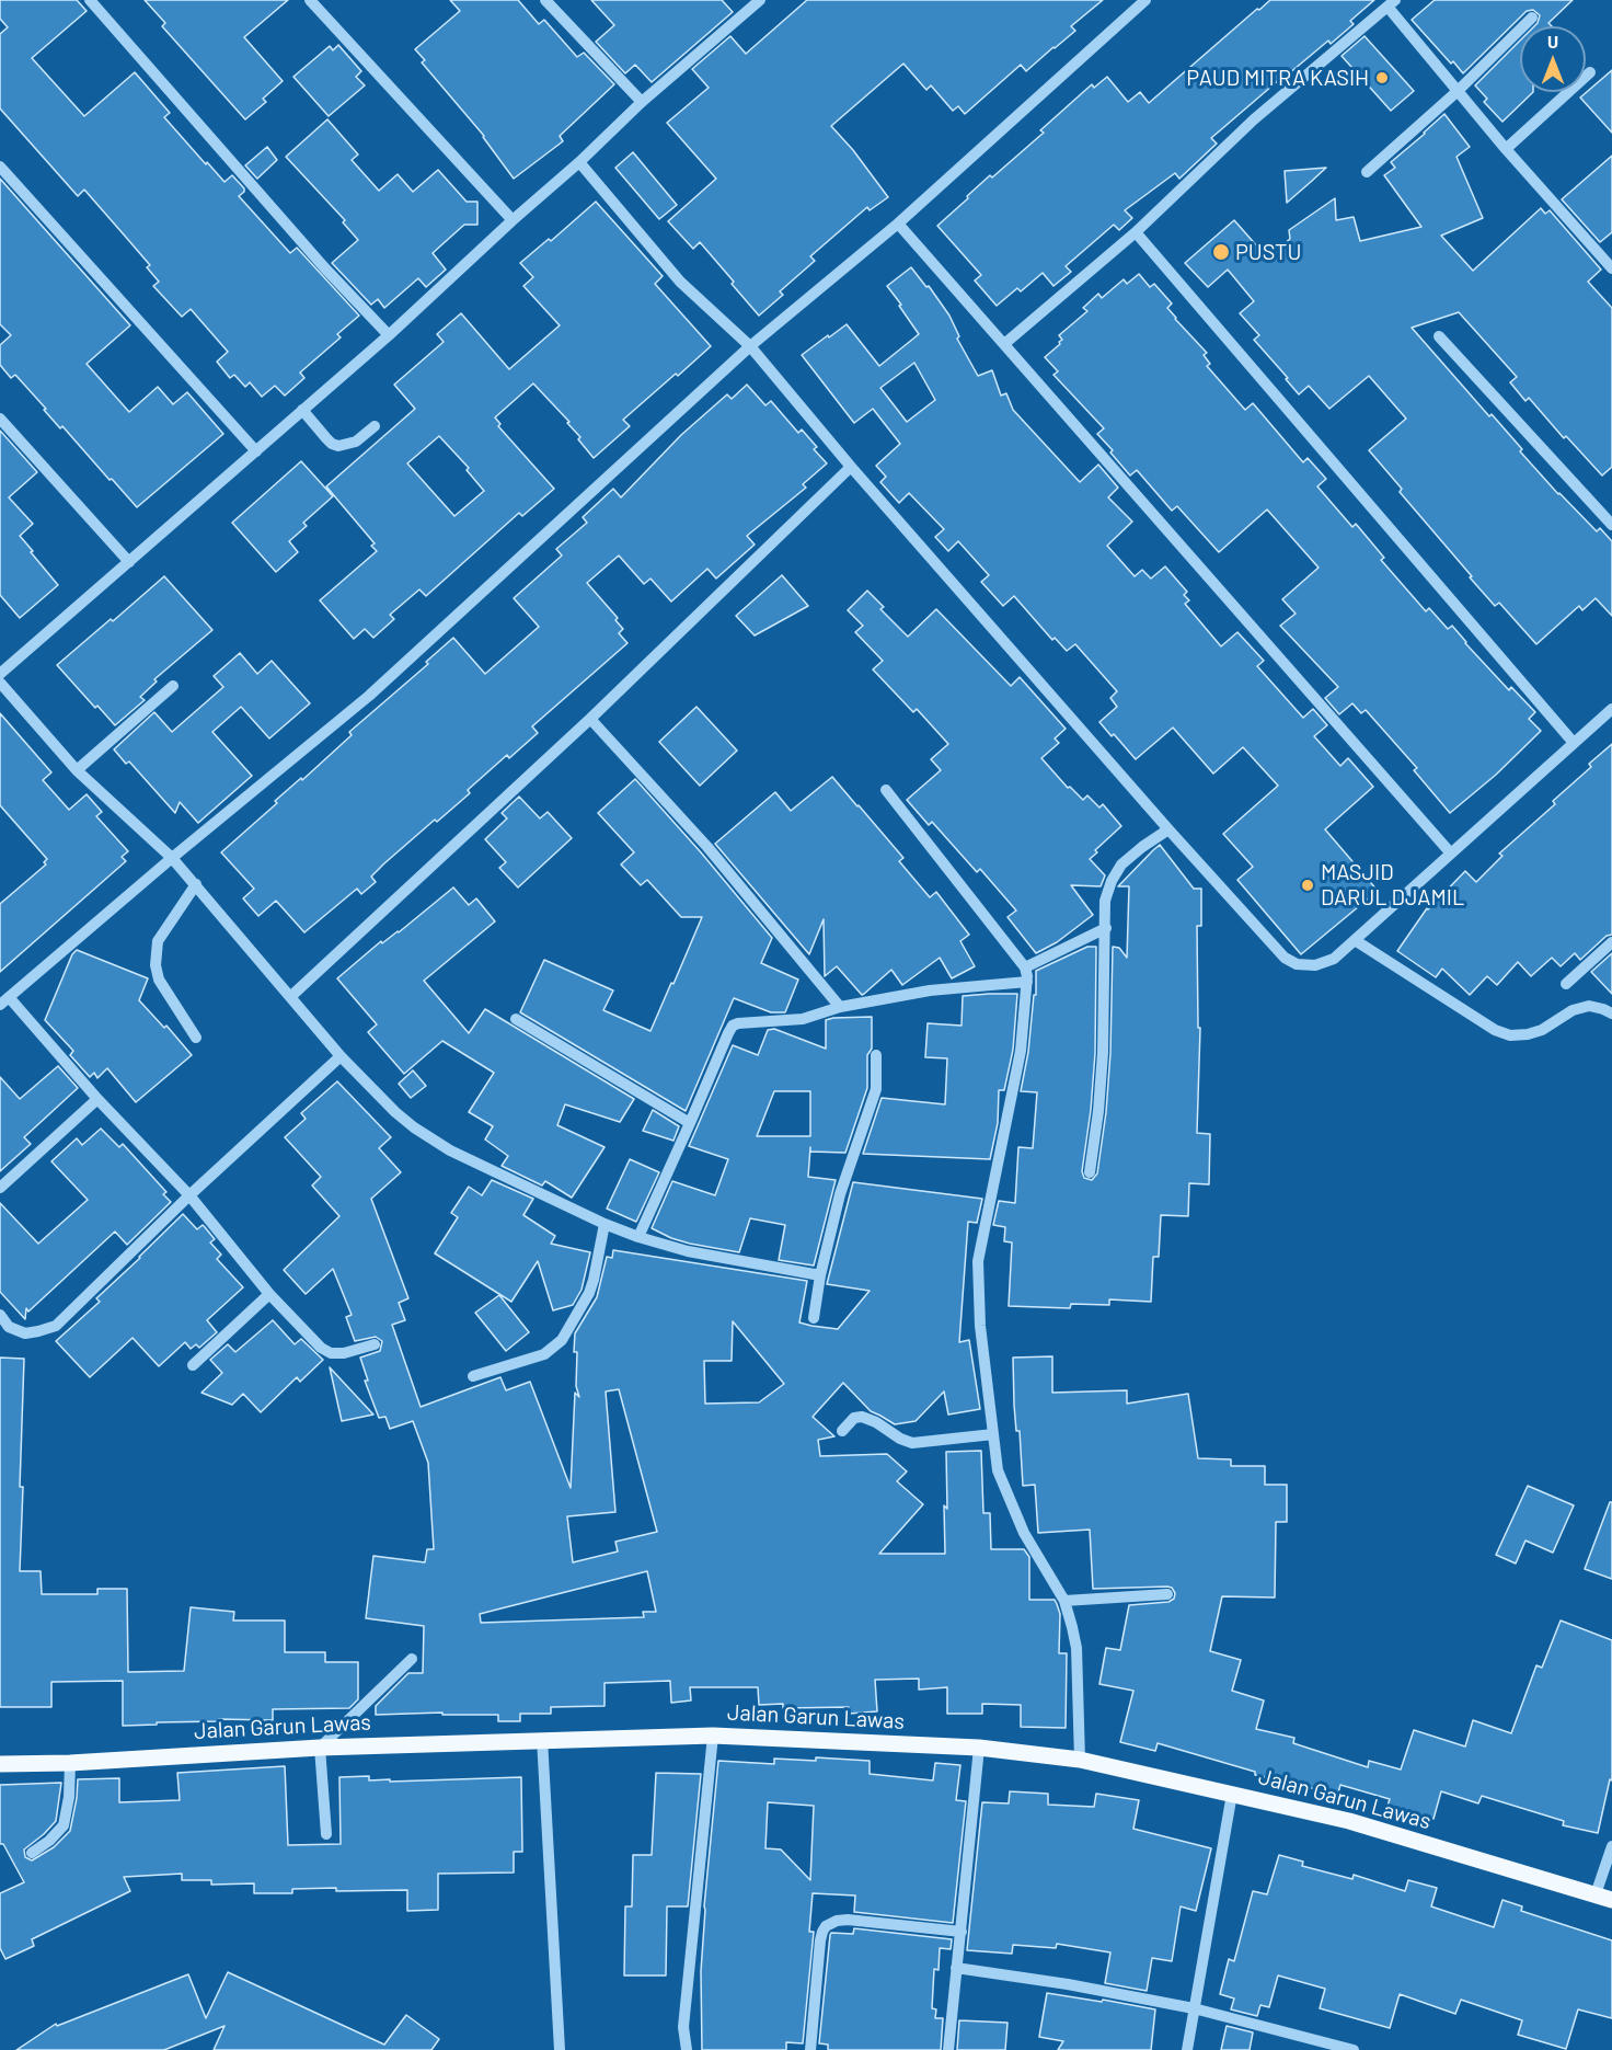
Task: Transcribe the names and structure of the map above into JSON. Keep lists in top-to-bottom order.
{
  "streets": {
    "main road": ["Jalan Garun Lawas"]
  },
  "places": ["PAUD MITRA KASIH", "PUSTU", "MASJID DARUL DJAMIL"],
  "north": "top"
}
